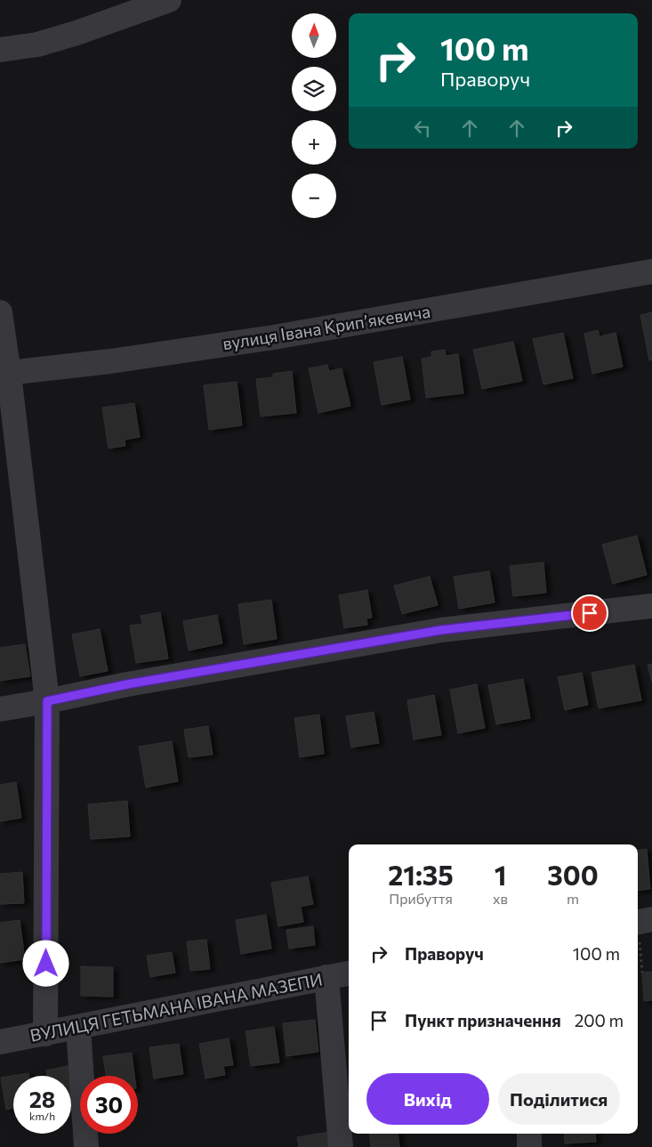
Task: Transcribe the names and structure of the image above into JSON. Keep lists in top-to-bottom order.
{
  "streets": {
    "street": ["вулиця Івана Крипʼякевича", "ВУЛИЦЯ ГЕТЬМАНА ІВАНА МАЗЕПИ"]
  },
  "north": "top",
  "page": {
    "map_buttons": ["+", "−"],
    "turn": ["100 m", "Праворуч"],
    "eta": [
      "21:35",
      "Прибуття",
      "1",
      "хв",
      "300",
      "m"
    ],
    "list": [
      {
        "name": "Праворуч",
        "value": "100 m"
      },
      {
        "name": "Пункт призначення",
        "value": "200 m"
      }
    ],
    "buttons": ["Вихід", "Поділитися"],
    "speed": "28 km/h",
    "limit": "30"
  }
}
